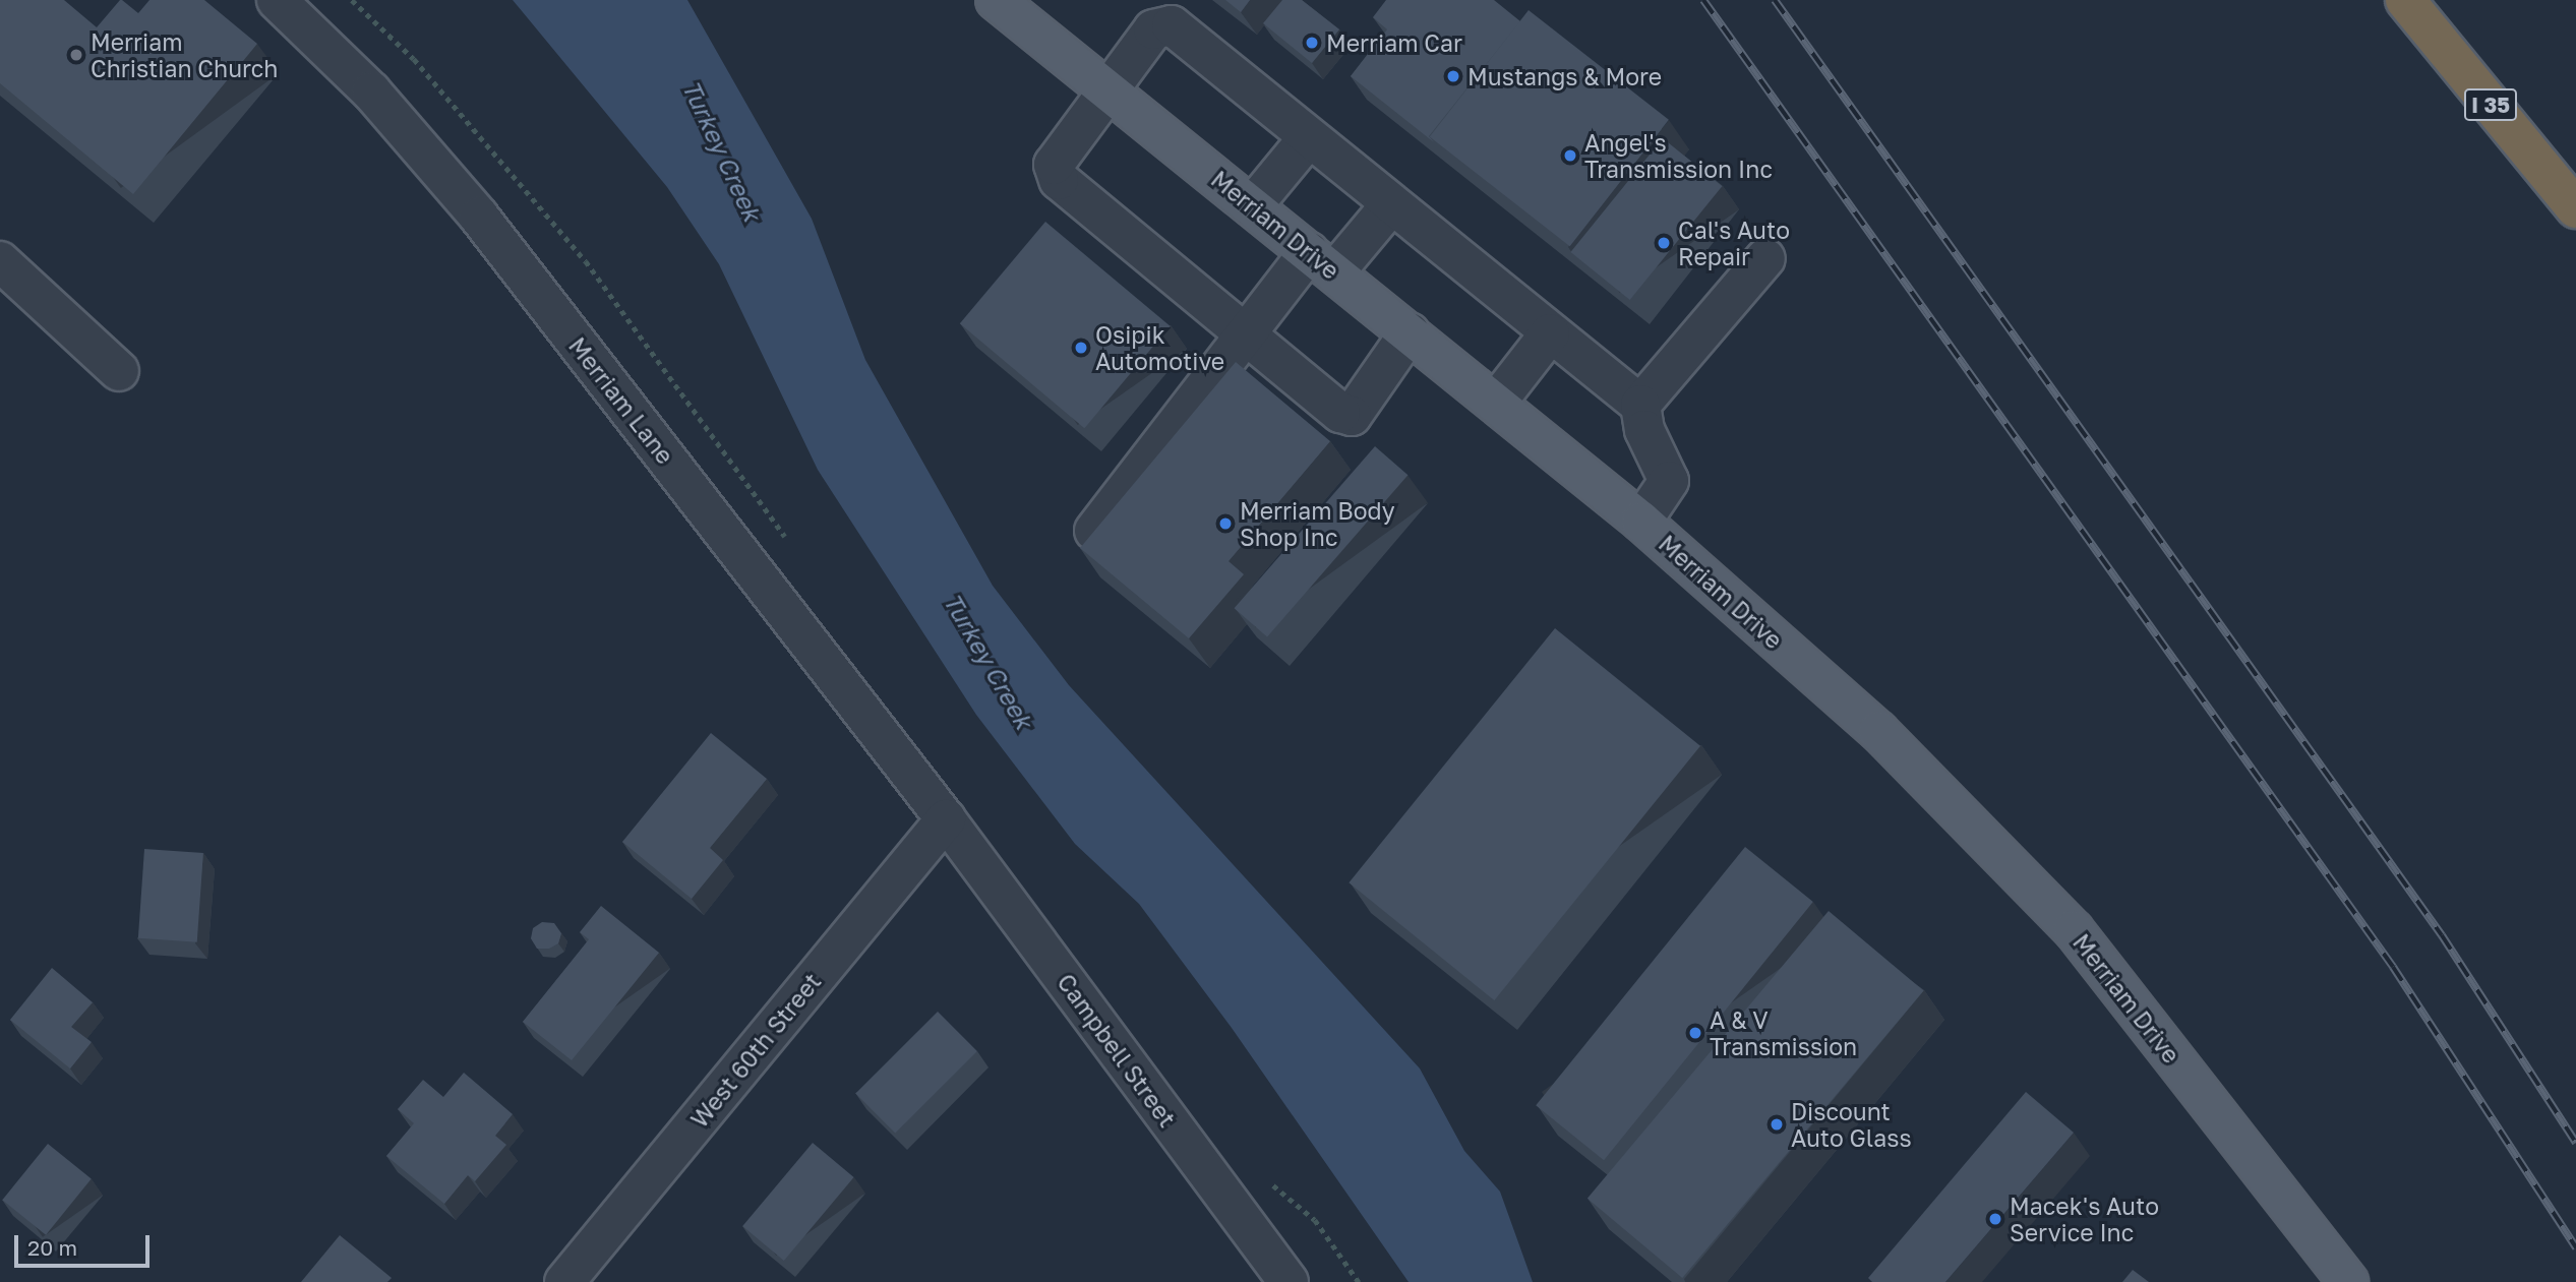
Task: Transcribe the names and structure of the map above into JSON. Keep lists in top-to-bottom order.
{
  "streets": {
    "highway": ["I 35"],
    "main road": ["Merriam Drive"],
    "street": ["Merriam Lane", "West 60th Street", "Campbell Street"]
  },
  "crossings": [
    ["Merriam Lane", "West 60th Street"],
    ["Merriam Lane", "Campbell Street"],
    ["West 60th Street", "Campbell Street"]
  ],
  "water": ["Turkey Creek"],
  "places": [
    "Merriam Car",
    "Merriam Christian Church",
    "Mustangs & More",
    "Angel's Transmission Inc",
    "Cal's Auto Repair",
    "Osipik Automotive",
    "Merriam Body Shop Inc",
    "A & V Transmission",
    "Discount Auto Glass",
    "Macek's Auto Service Inc"
  ],
  "scale_bar": "20 m"
}
